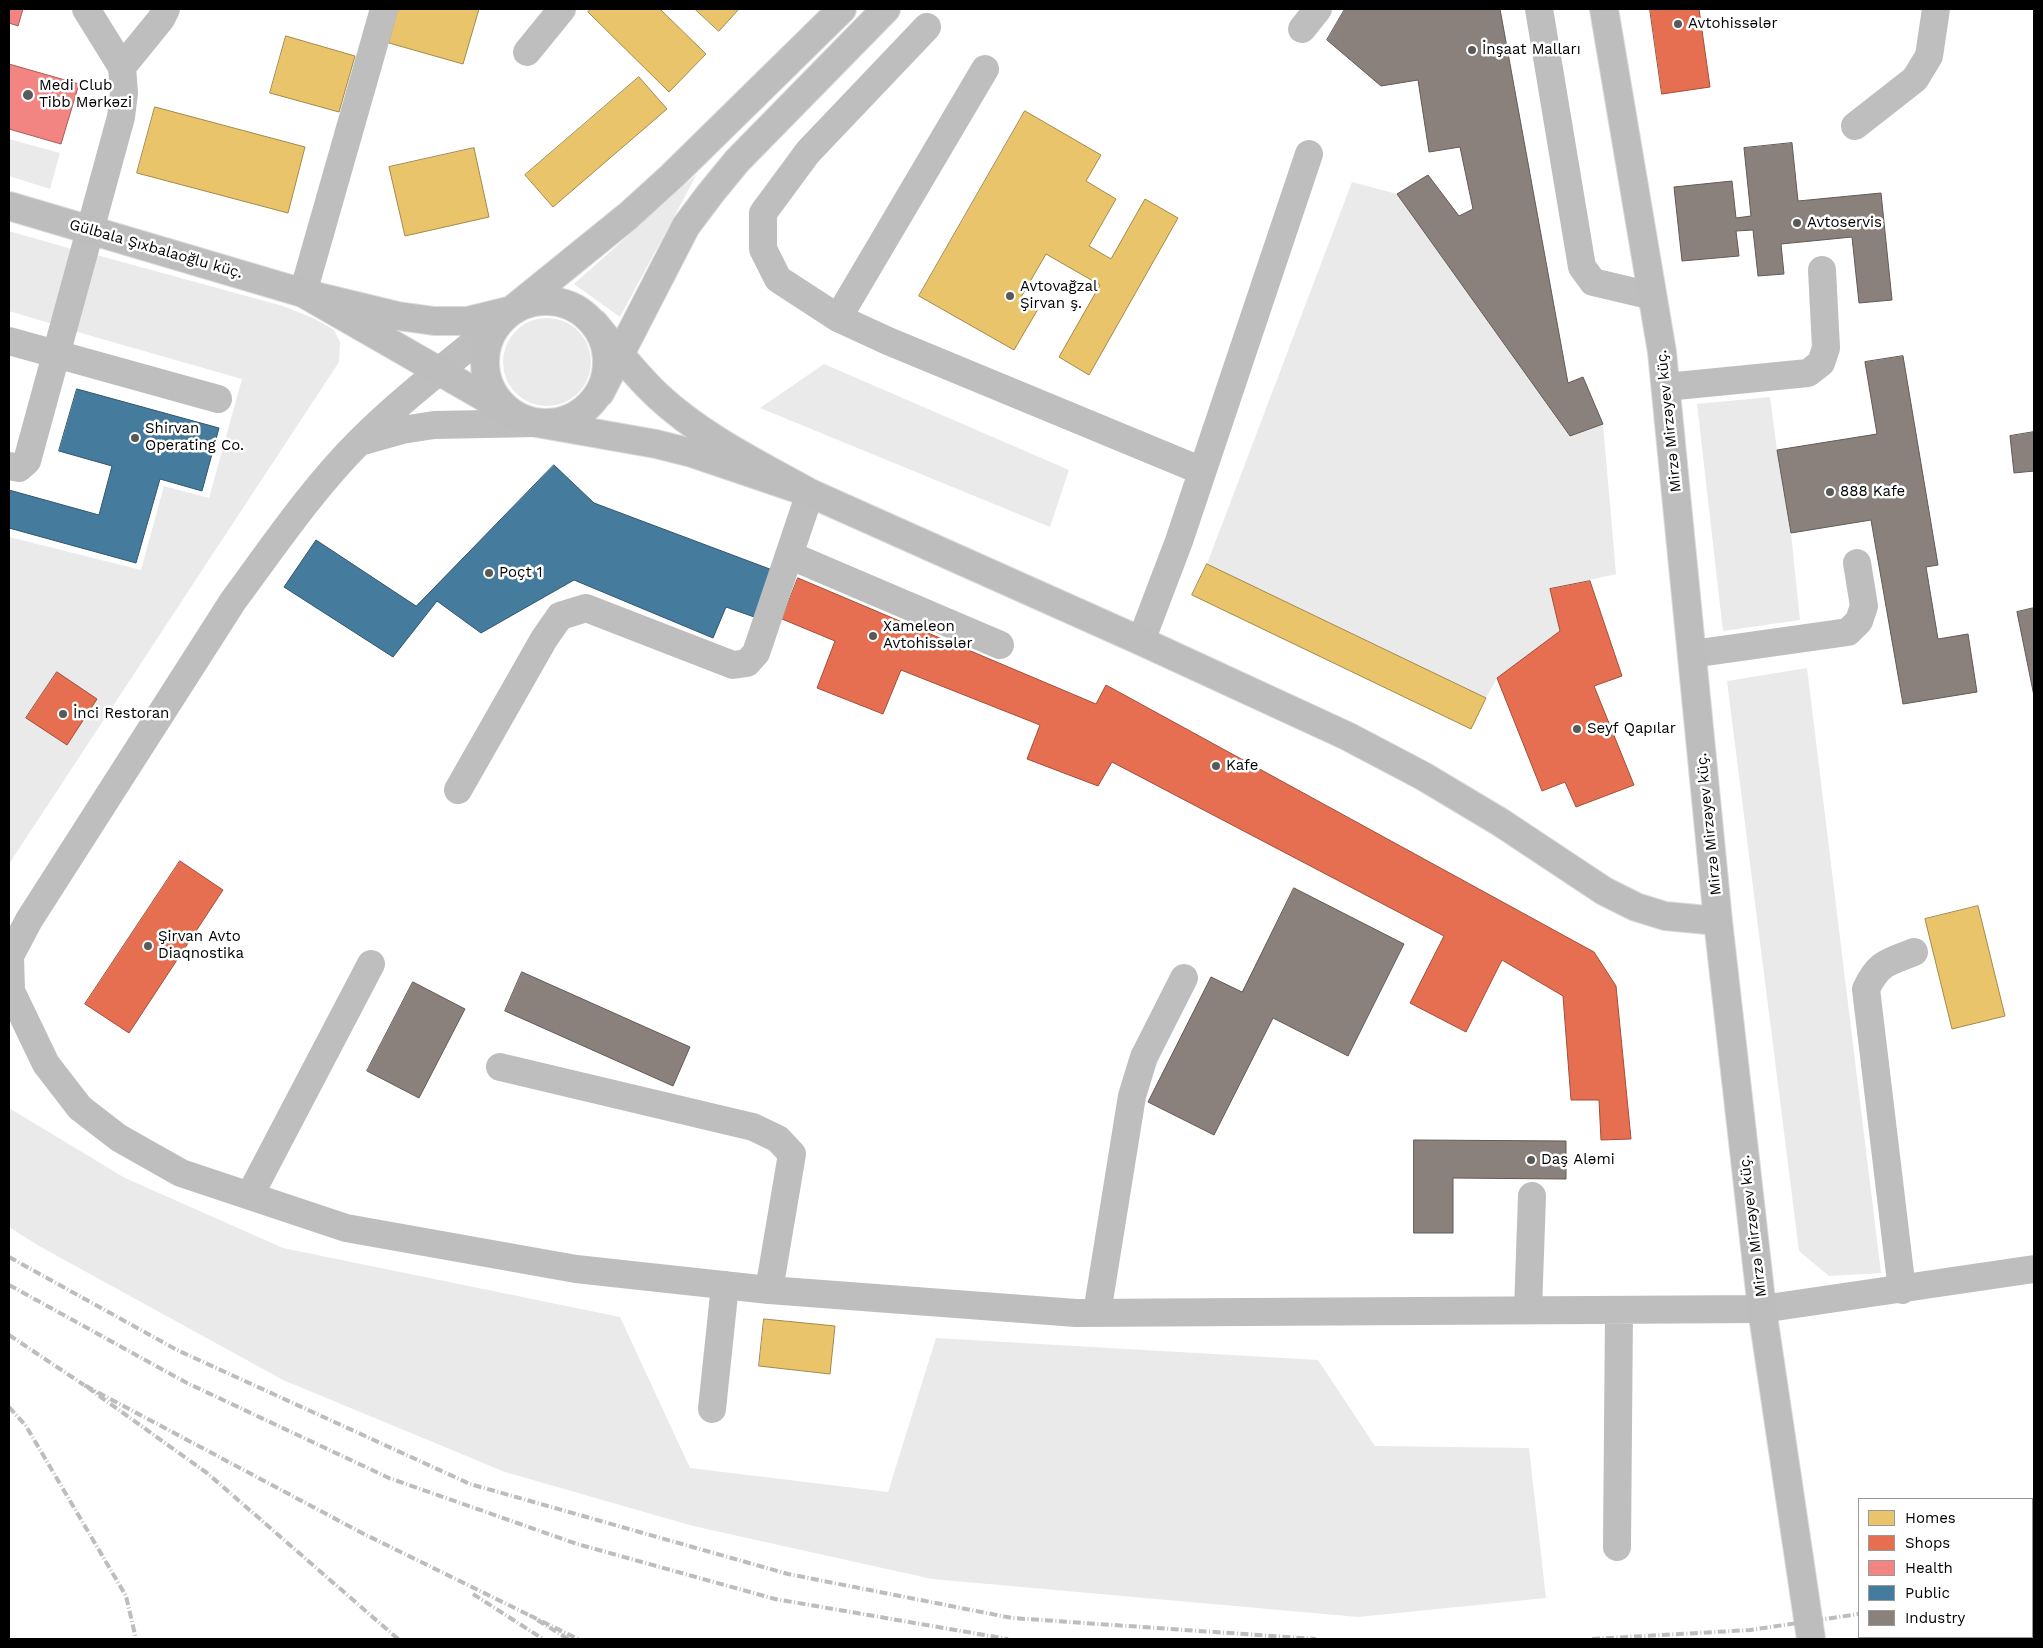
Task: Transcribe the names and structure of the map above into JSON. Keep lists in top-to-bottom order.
{
  "streets": {
    "main road": ["Gülbala Şıxbalaoğlu küç.", "Mirzə Mirzəyev küç."]
  },
  "places": [
    "Avtohissələr",
    "İnşaat Malları",
    "Medi Club Tibb Mərkəzi",
    "Avtoservis",
    "Avtovağzal Şirvan ş.",
    "Shirvan Operating Co.",
    "888 Kafe",
    "Poçt 1",
    "Xameleon Avtohissələr",
    "İnci Restoran",
    "Seyf Qapılar",
    "Kafe",
    "Şirvan Avto Diaqnostika",
    "Daş Aləmi"
  ],
  "legend": [
    "Homes",
    "Shops",
    "Health",
    "Public",
    "Industry"
  ]
}
